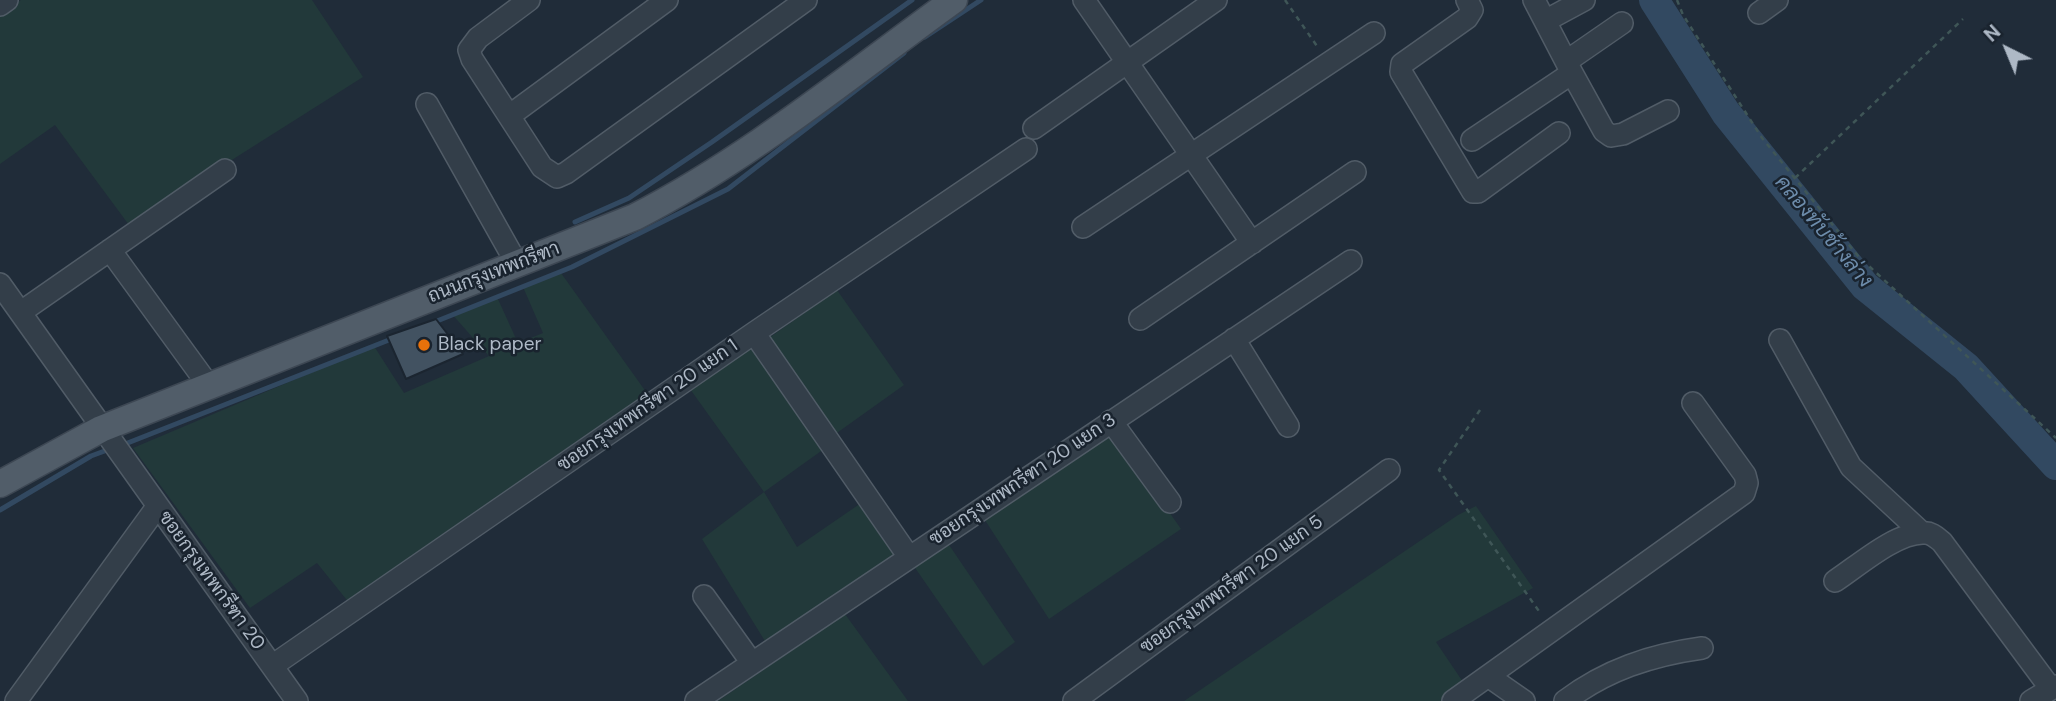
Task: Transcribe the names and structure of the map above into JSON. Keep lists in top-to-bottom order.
{
  "streets": {
    "main road": ["ถนนกรุงเทพกรีฑา"],
    "street": [
      "ซอยกรุงเทพกรีฑา 20 แยก 1",
      "ซอยกรุงเทพกรีฑา 20 แยก 3",
      "ซอยกรุงเทพกรีฑา 20",
      "ซอยกรุงเทพกรีฑา 20 แยก 5"
    ]
  },
  "crossings": [
    ["ถนนกรุงเทพกรีฑา", "ซอยกรุงเทพกรีฑา 20"],
    ["ซอยกรุงเทพกรีฑา 20 แยก 1", "ซอยกรุงเทพกรีฑา 20"]
  ],
  "water": ["คลองทับช้างล่าง"],
  "places": ["Black paper"],
  "north": "top left"
}
